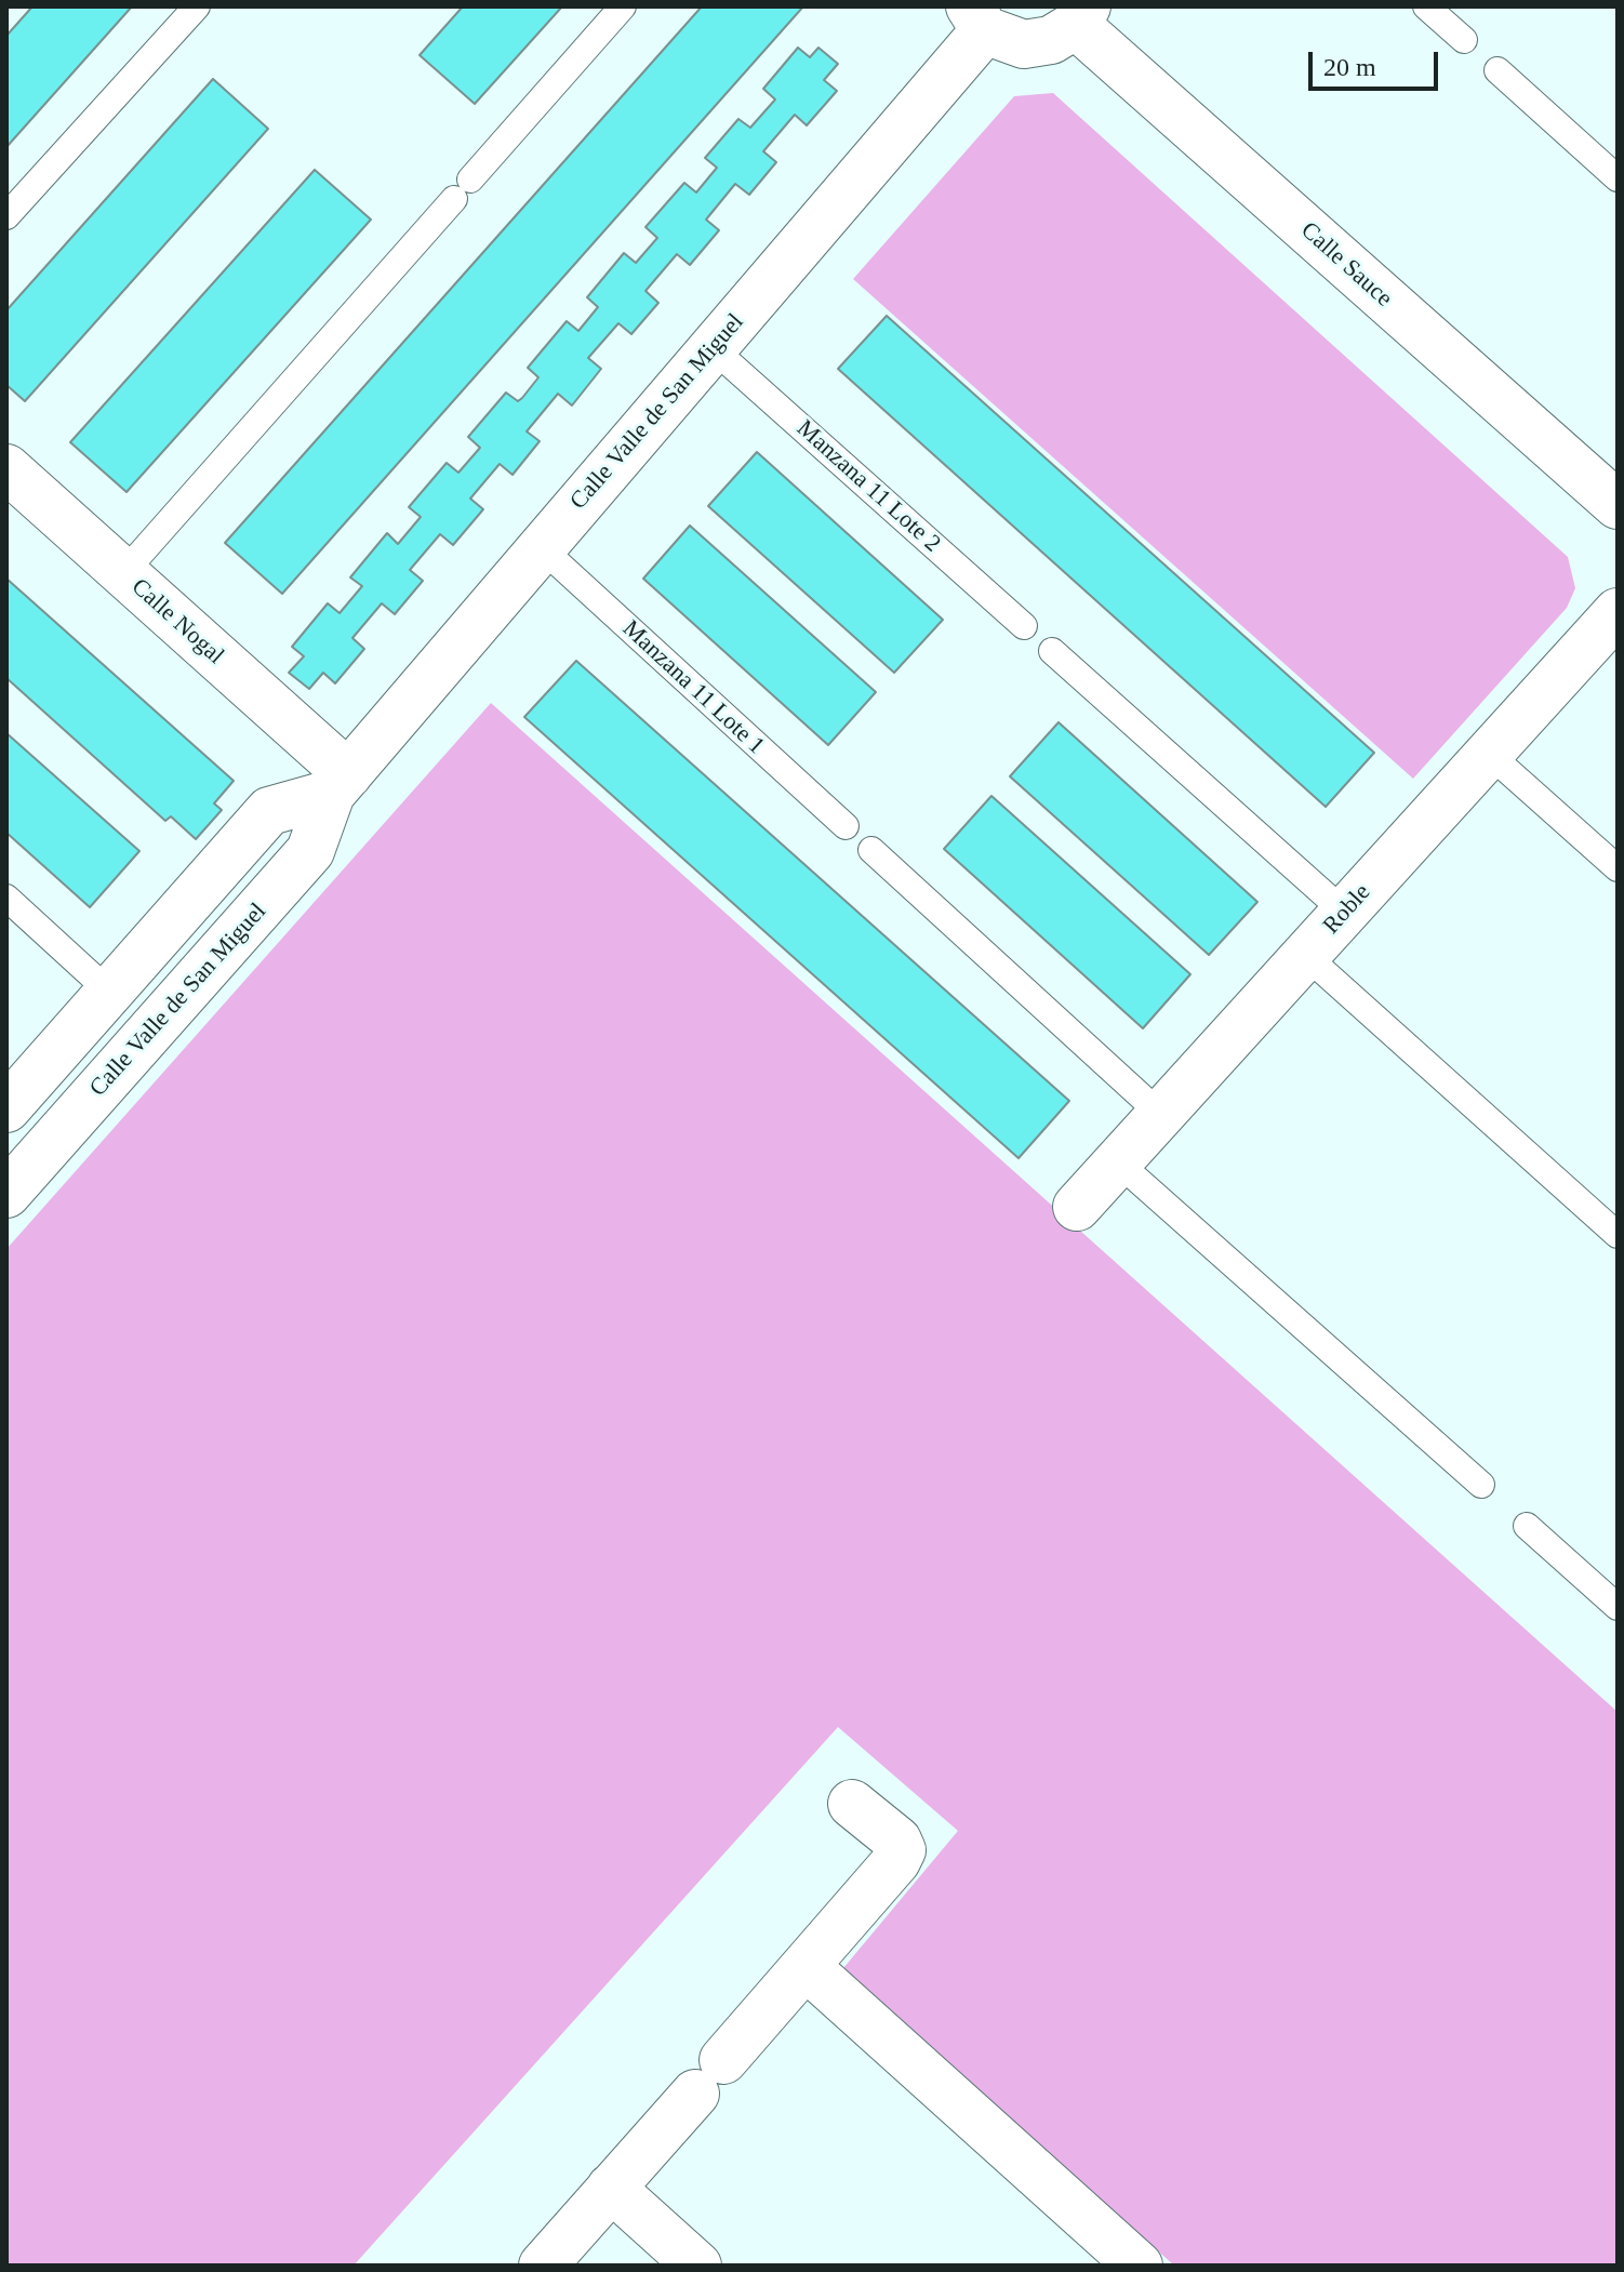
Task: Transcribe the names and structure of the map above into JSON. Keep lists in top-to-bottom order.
{
  "streets": {
    "street": [
      "Calle Sauce",
      "Calle Valle de San Miguel",
      "Calle Nogal",
      "Roble"
    ],
    "lane": ["Manzana 11 Lote 2", "Manzana 11 Lote 1"]
  },
  "crossings": [
    ["Calle Valle de San Miguel", "Manzana 11 Lote 2"],
    ["Calle Valle de San Miguel", "Calle Nogal"],
    ["Calle Valle de San Miguel", "Manzana 11 Lote 1"]
  ],
  "scale_bar": "20 m"
}
